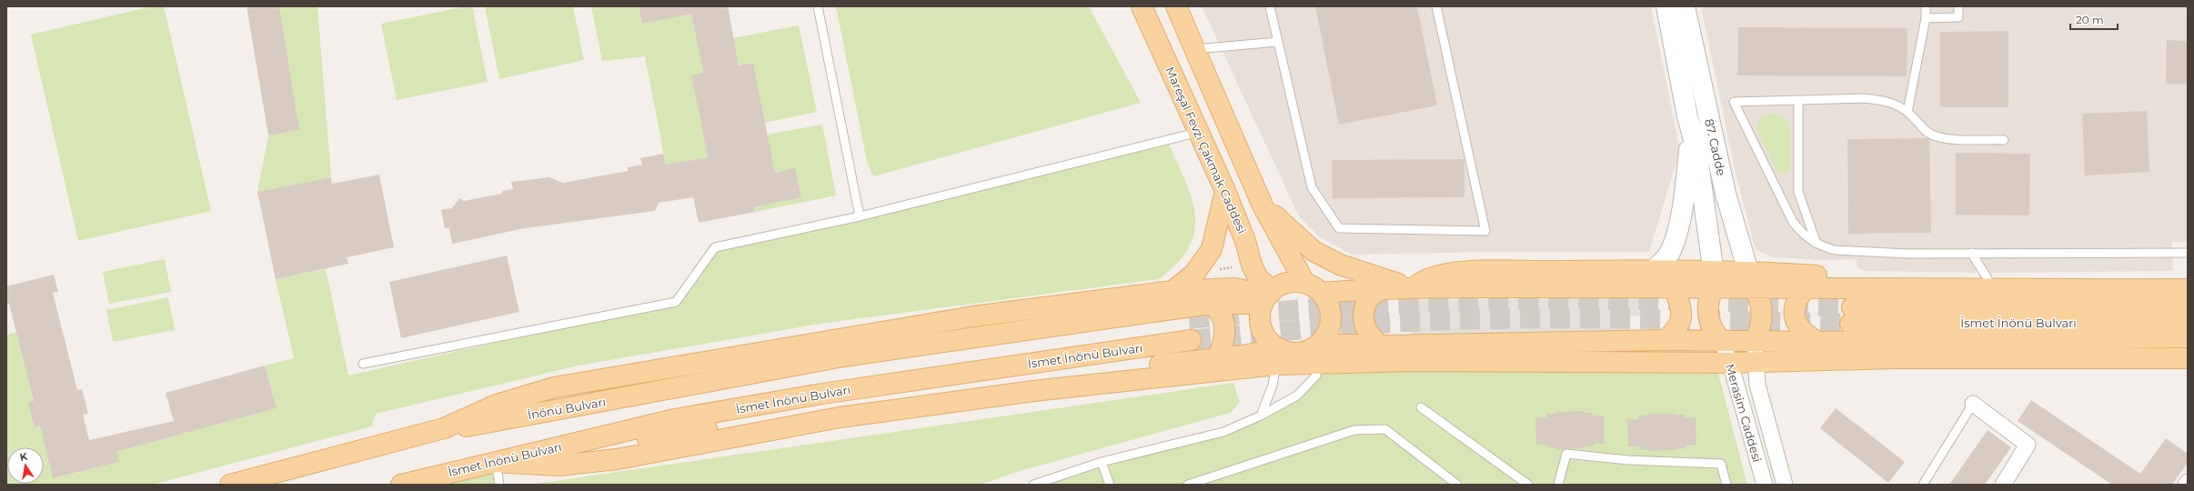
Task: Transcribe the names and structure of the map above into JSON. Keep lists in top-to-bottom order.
{
  "streets": {
    "main road": ["Mareşal Fevzi Çakmak Caddesi", "İsmet İnönü Bulvarı", "İnönü Bulvarı"],
    "street": ["87. Cadde", "Merasim Caddesi"]
  },
  "crossings": [
    ["87. Cadde", "Merasim Caddesi"],
    ["İsmet İnönü Bulvarı", "İnönü Bulvarı"]
  ],
  "scale_bar": "20 m",
  "north": "top"
}
